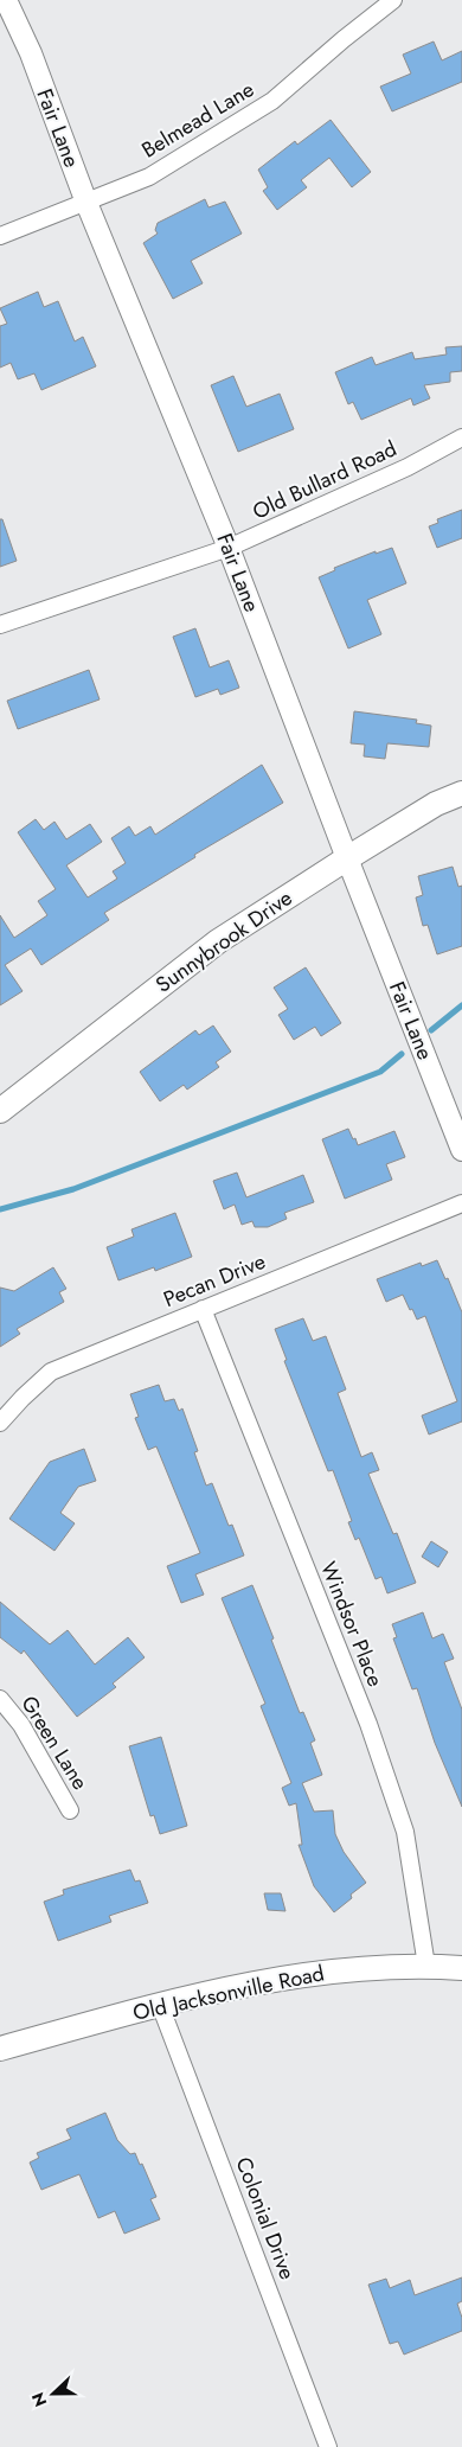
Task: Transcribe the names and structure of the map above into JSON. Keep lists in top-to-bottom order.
{
  "streets": {
    "main road": ["Sunnybrook Drive", "Old Jacksonville Road"],
    "street": [
      "Belmead Lane",
      "Fair Lane",
      "Old Bullard Road",
      "Pecan Drive",
      "Windsor Place",
      "Green Lane",
      "Colonial Drive"
    ]
  },
  "crossings": [
    ["Belmead Lane", "Fair Lane"],
    ["Fair Lane", "Old Bullard Road"],
    ["Fair Lane", "Sunnybrook Drive"],
    ["Pecan Drive", "Windsor Place"],
    ["Windsor Place", "Old Jacksonville Road"],
    ["Old Jacksonville Road", "Colonial Drive"]
  ],
  "north": "left"
}
